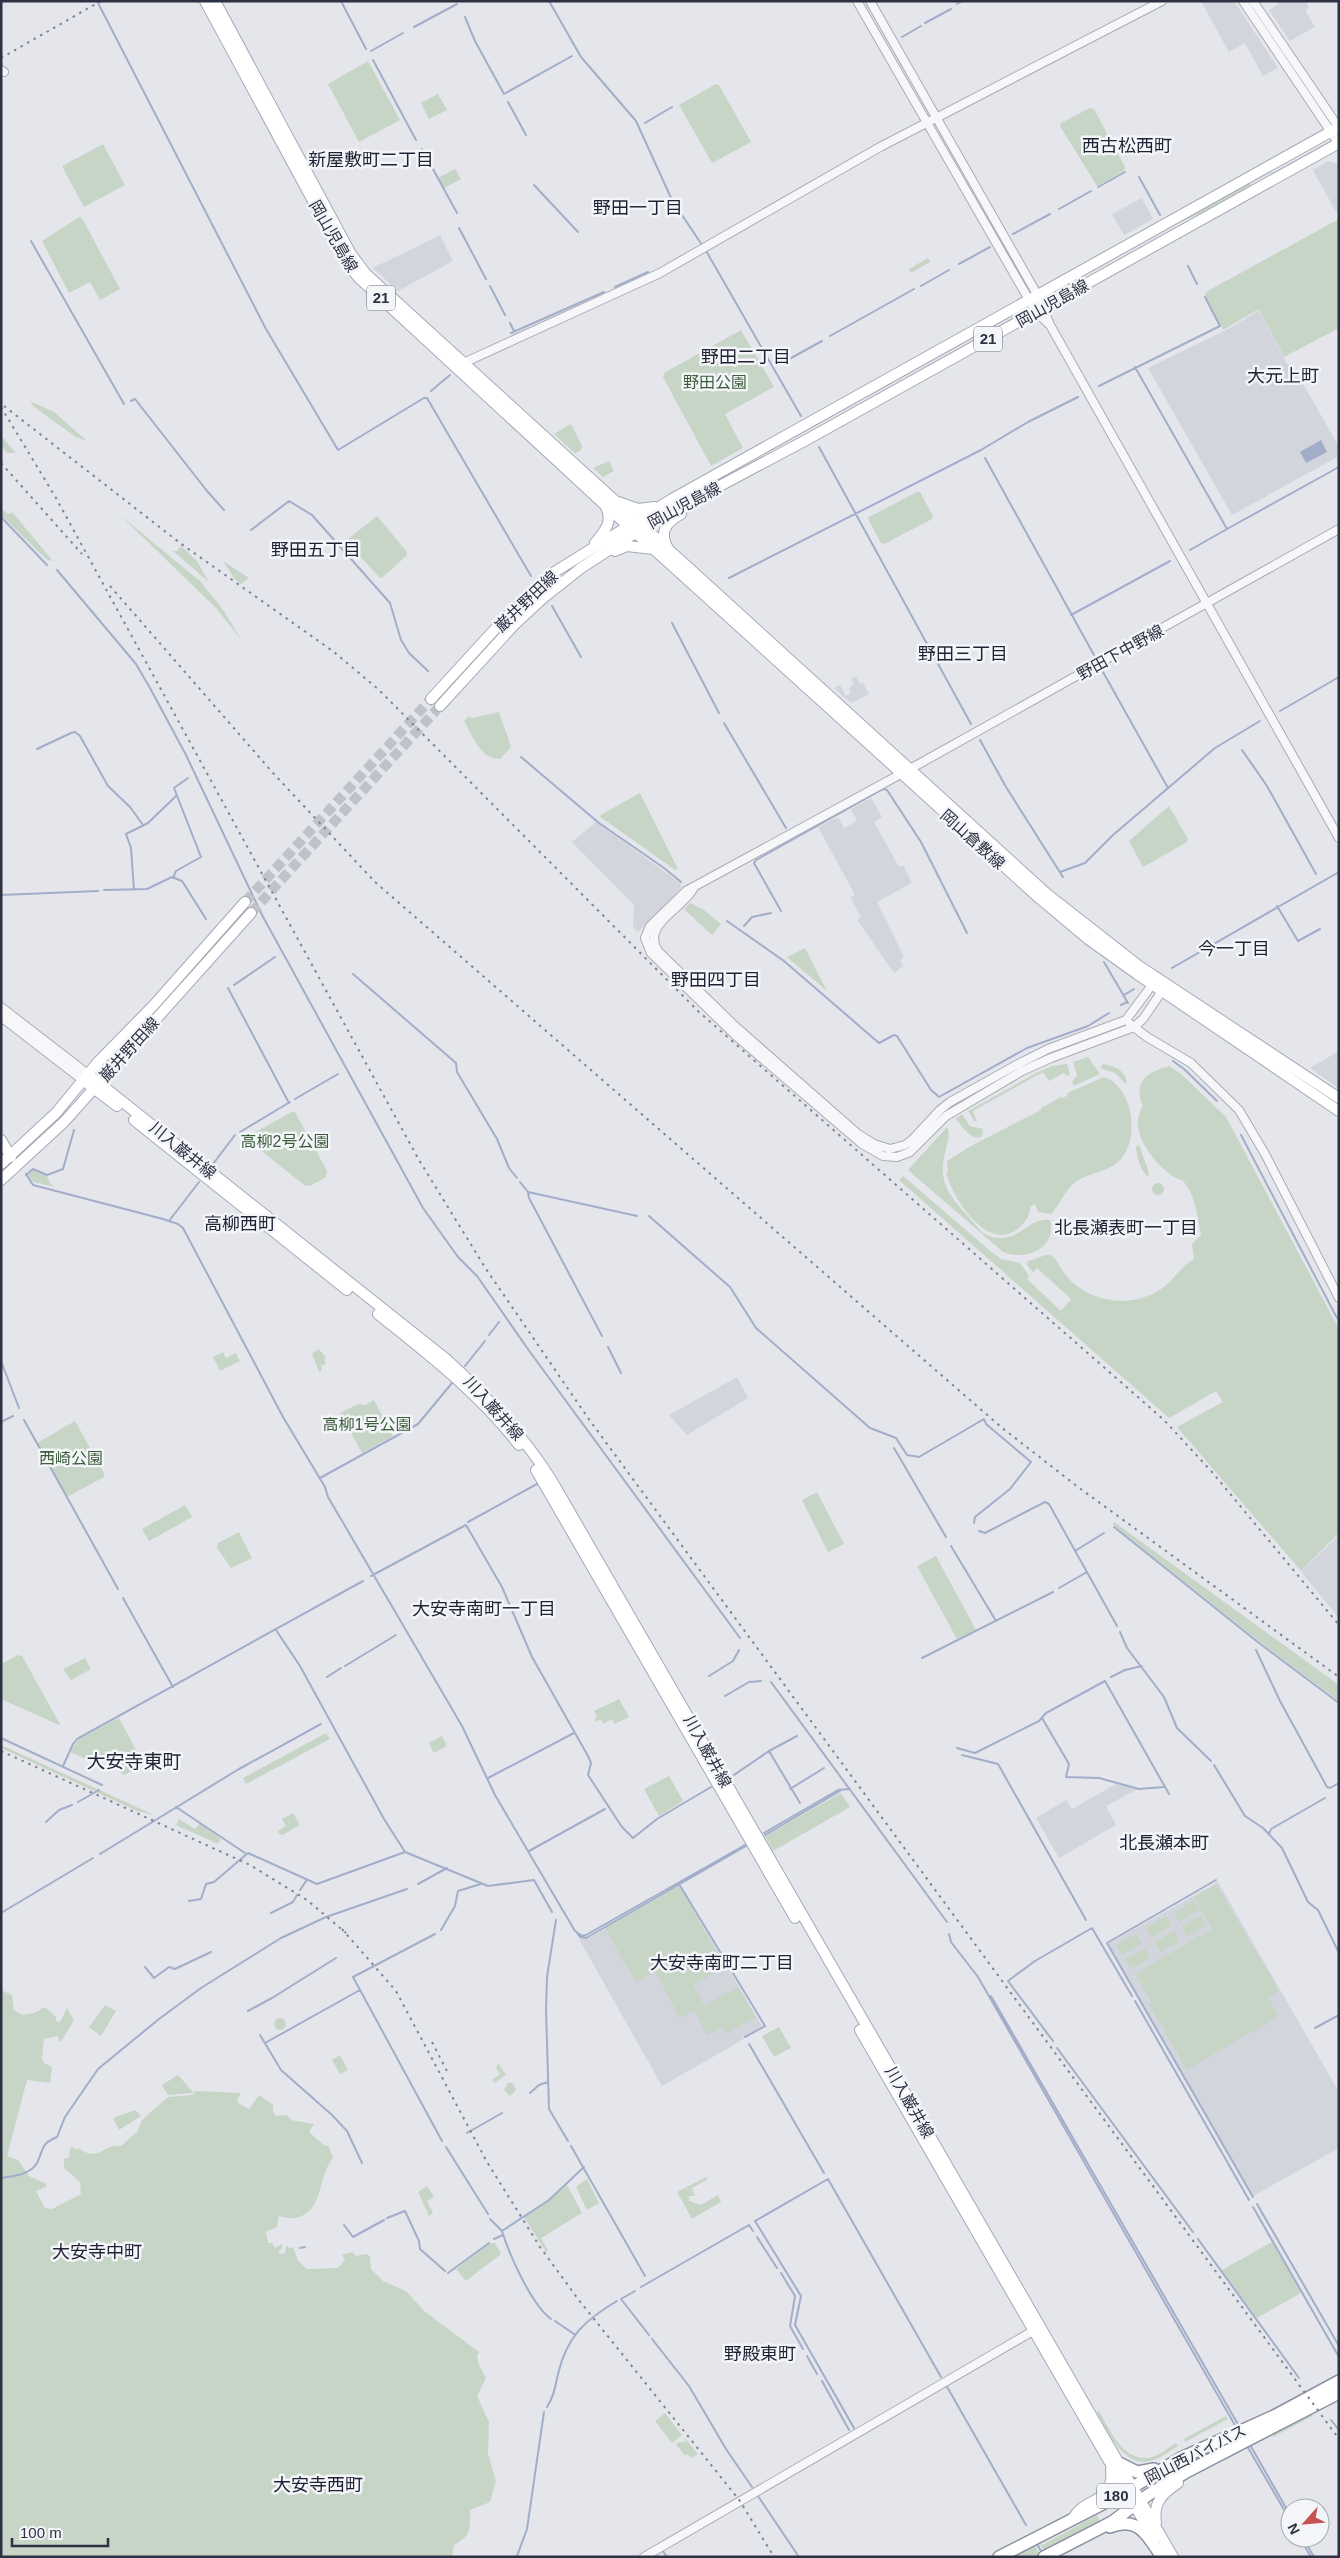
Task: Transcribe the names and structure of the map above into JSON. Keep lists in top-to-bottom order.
{
  "streets": {
    "highway": ["岡山西バイパス", "180"],
    "main road": [
      "岡山児島線",
      "21",
      "巌井野田線",
      "岡山倉敷線",
      "川入巌井線"
    ],
    "street": ["野田下中野線"]
  },
  "crossings": [
    ["岡山児島線", "巌井野田線"],
    ["岡山児島線", "岡山倉敷線"],
    ["巌井野田線", "岡山倉敷線"],
    ["巌井野田線", "川入巌井線"],
    ["野田下中野線", "岡山倉敷線"],
    ["川入巌井線", "岡山西バイパス"]
  ],
  "districts": [
    "西古松西町",
    "新屋敷町二丁目",
    "野田一丁目",
    "野田二丁目",
    "大元上町",
    "野田五丁目",
    "野田三丁目",
    "今一丁目",
    "野田四丁目",
    "高柳西町",
    "北長瀬表町一丁目",
    "大安寺南町一丁目",
    "大安寺東町",
    "北長瀬本町",
    "大安寺南町二丁目",
    "大安寺中町",
    "野殿東町",
    "大安寺西町"
  ],
  "parks": [
    "野田公園",
    "高柳2号公園",
    "高柳1号公園",
    "西崎公園"
  ],
  "scale_bar": "100 m",
  "north": "bottom left"
}
